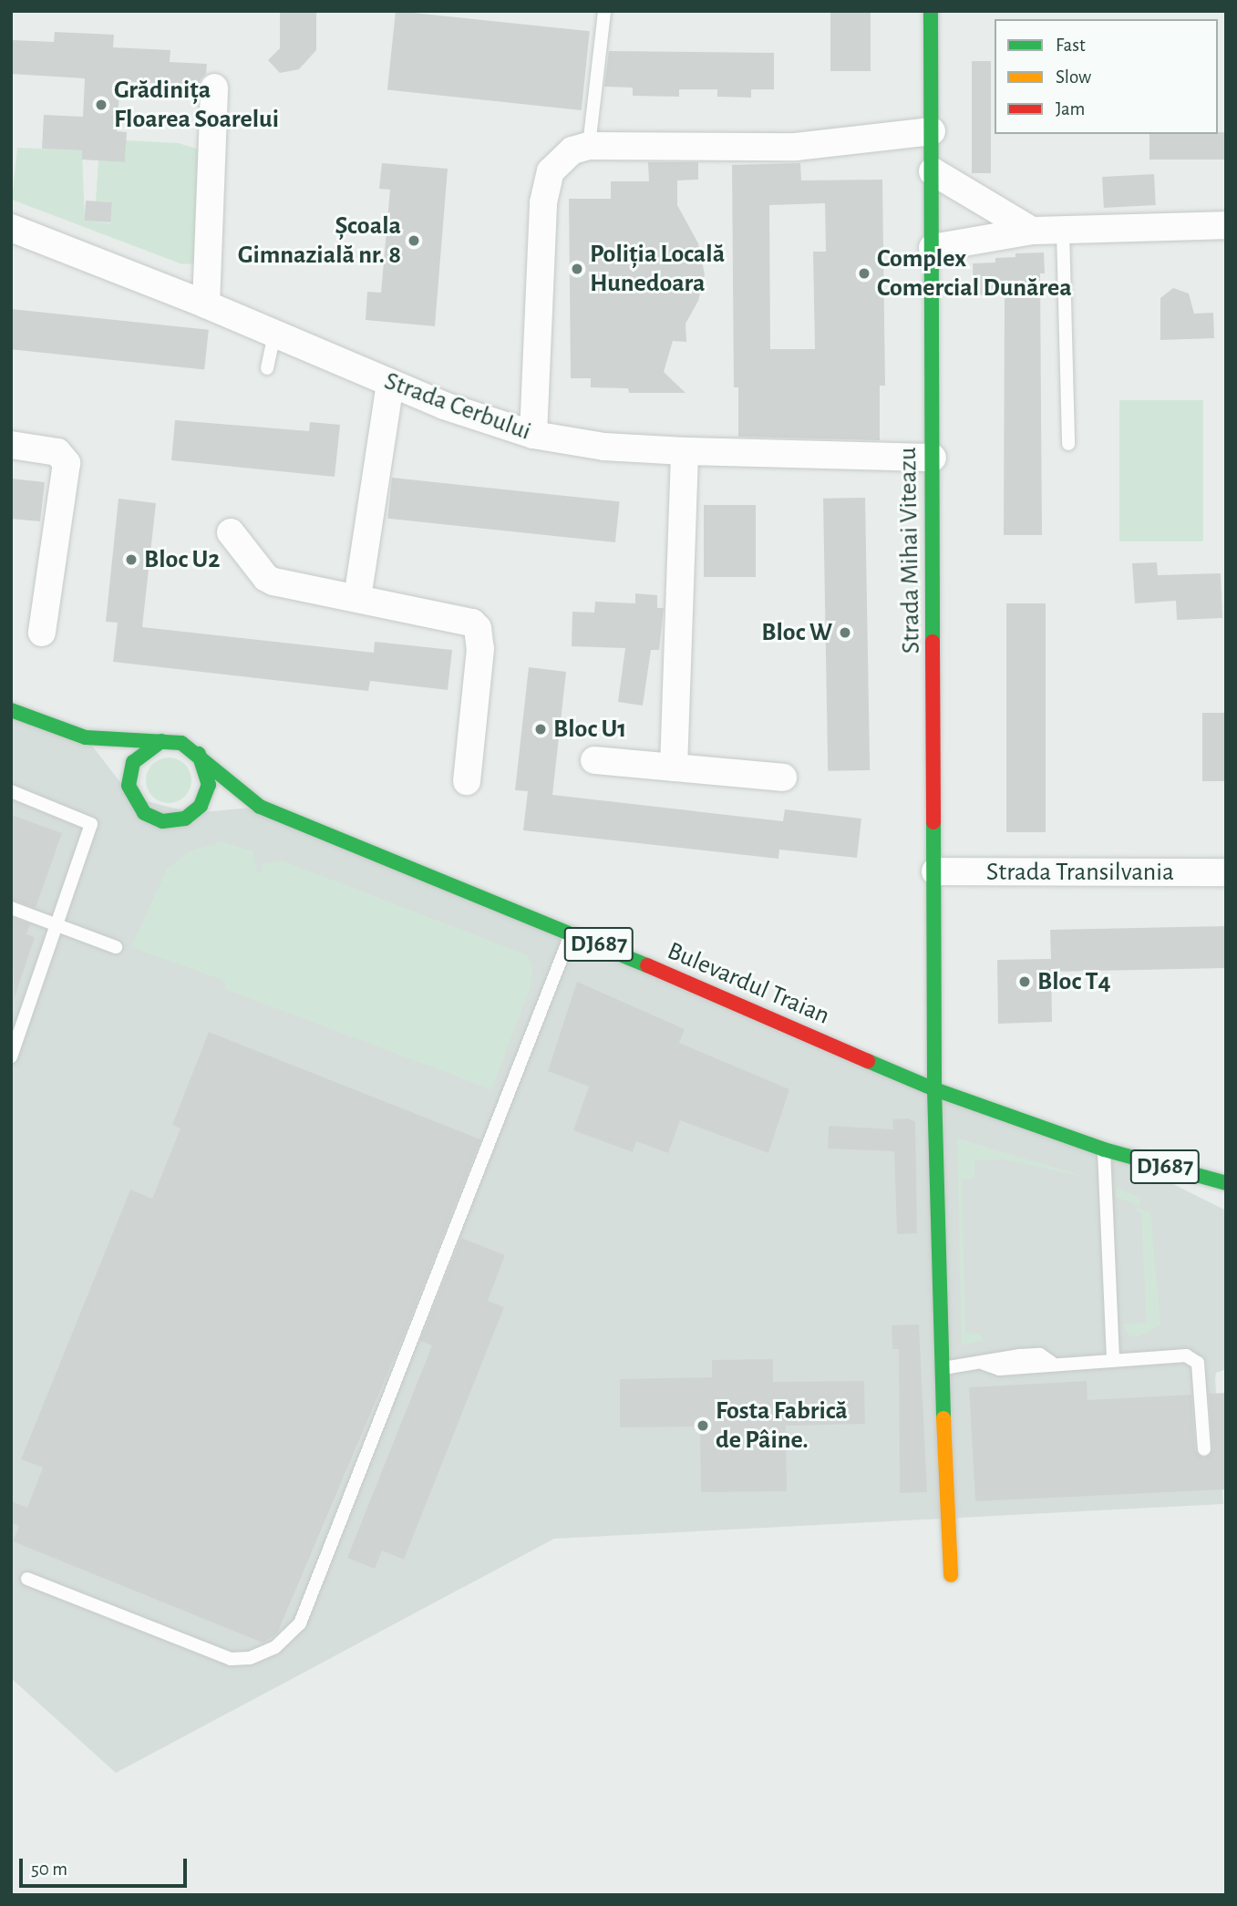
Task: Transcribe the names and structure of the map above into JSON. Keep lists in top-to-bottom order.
{
  "streets": {
    "main road": ["Strada Mihai Viteazu", "DJ687", "Bulevardul Traian"],
    "street": ["Strada Cerbului", "Strada Transilvania"]
  },
  "crossings": [
    ["Strada Cerbului", "Strada Mihai Viteazu"],
    ["Strada Mihai Viteazu", "Strada Transilvania"],
    ["Strada Mihai Viteazu", "Bulevardul Traian"]
  ],
  "places": [
    "Grădinița Floarea Soarelui",
    "Școala Gimnazială nr. 8",
    "Poliția Locală Hunedoara",
    "Complex Comercial Dunărea",
    "Bloc U2",
    "Bloc W",
    "Bloc U1",
    "Bloc T4",
    "Fosta Fabrică de Pâine."
  ],
  "legend": ["Fast", "Slow", "Jam"],
  "scale_bar": "50 m"
}
